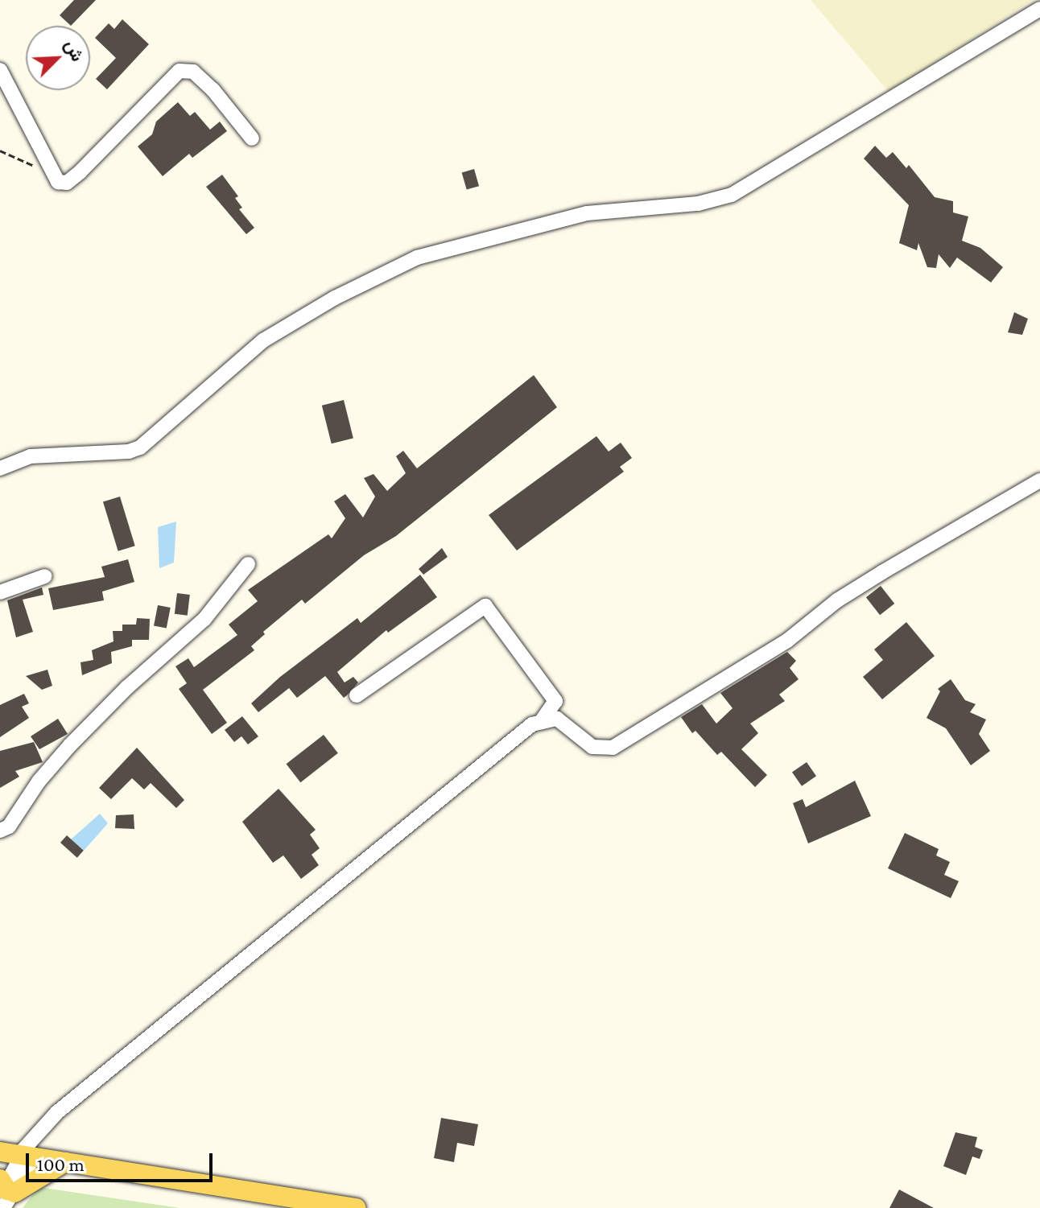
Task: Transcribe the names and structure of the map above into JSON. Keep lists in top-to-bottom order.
{
  "scale_bar": "100 m",
  "north": "top right"
}
